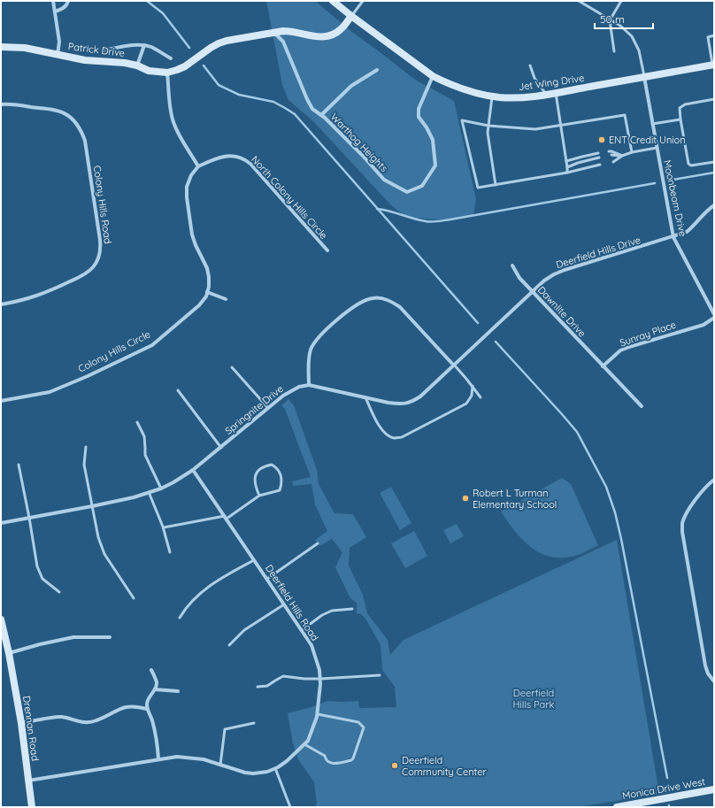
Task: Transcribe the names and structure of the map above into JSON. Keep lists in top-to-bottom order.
{
  "streets": {
    "street": [
      "Patrick Drive",
      "Jet Wing Drive",
      "Warthog Heights",
      "North Colony Hills Circle",
      "Moonbeam Drive",
      "Colony Hills Road",
      "Deerfield Hills Drive",
      "Dawnlite Drive",
      "Sunray Place",
      "Colony Hills Circle",
      "Springnite Drive",
      "Deerfield Hills Road",
      "Drennan Road",
      "Monica Drive West"
    ]
  },
  "crossings": [
    ["Jet Wing Drive", "Warthog Heights"],
    ["Jet Wing Drive", "Moonbeam Drive"],
    ["Moonbeam Drive", "Deerfield Hills Drive"],
    ["Deerfield Hills Drive", "Dawnlite Drive"],
    ["Deerfield Hills Drive", "Springnite Drive"],
    ["Dawnlite Drive", "Sunray Place"],
    ["Dawnlite Drive", "Springnite Drive"],
    ["Springnite Drive", "Deerfield Hills Road"],
    ["Deerfield Hills Road", "Drennan Road"]
  ],
  "parks": ["Deerfield Hills Park"],
  "places": ["ENT Credit Union", "Robert L Turman Elementary School", "Deerfield Community Center"],
  "scale_bar": "50 m"
}
